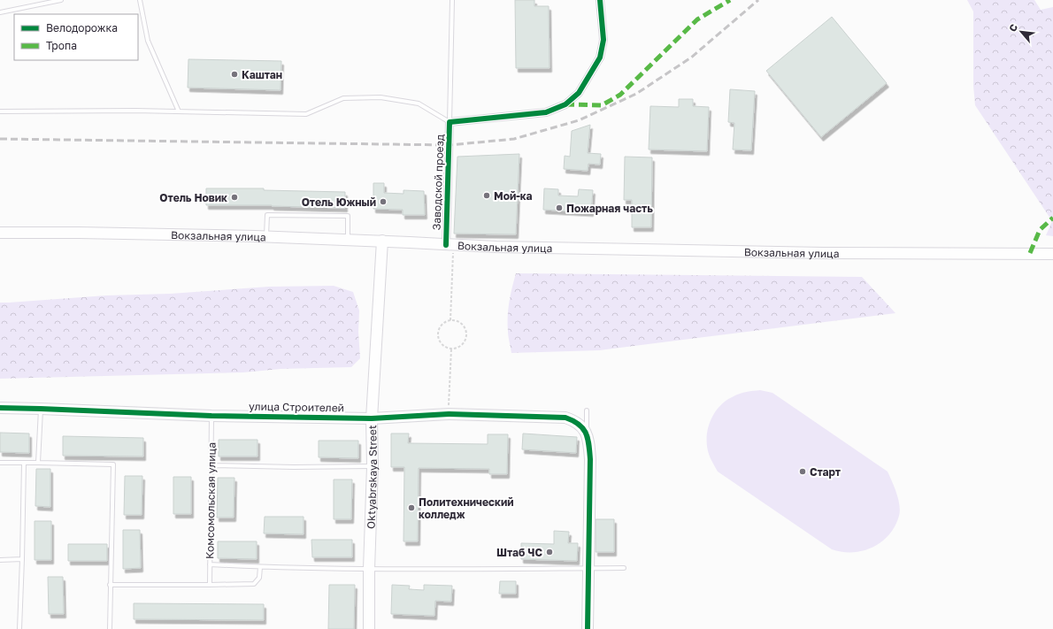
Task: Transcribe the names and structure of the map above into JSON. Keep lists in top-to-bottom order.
{
  "streets": {
    "street": [
      "Заводской проезд",
      "Вокзальная улица",
      "улица Строителей",
      "Oktyabrskaya Street"
    ],
    "lane": ["Комсомольская улица"]
  },
  "crossings": [
    ["Заводской проезд", "Вокзальная улица"],
    ["Вокзальная улица", "Oktyabrskaya Street"],
    ["улица Строителей", "Oktyabrskaya Street"],
    ["улица Строителей", "Комсомольская улица"]
  ],
  "places": [
    "Каштан",
    "Мой-ка",
    "Отель Новик",
    "Отель Южный",
    "Пожарная часть",
    "Старт",
    "Политехнический колледж",
    "Штаб ЧС"
  ],
  "legend": ["Велодорожка", "Тропа"],
  "north": "top left"
}
